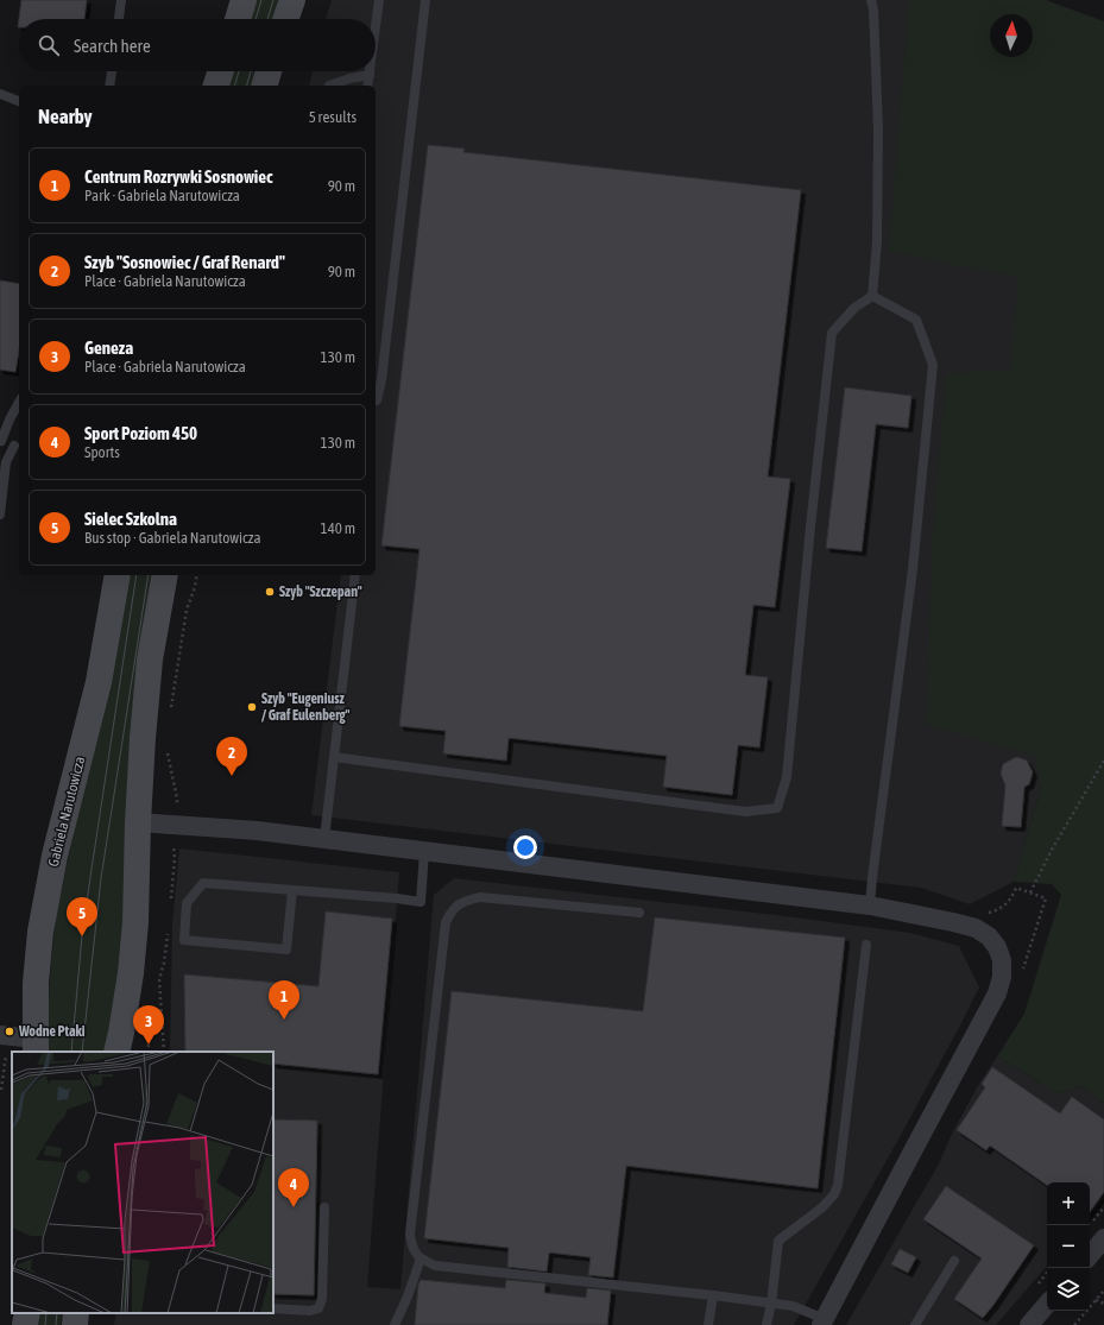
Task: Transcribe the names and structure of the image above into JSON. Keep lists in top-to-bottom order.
{
  "streets": {
    "street": ["Gabriela Narutowicza"]
  },
  "places": ["Szyb \"Szczepan\"", "Szyb \"Eugeniusz / Graf Eulenberg\"", "Wodne Ptaki"],
  "north": "top",
  "page": {
    "search": "Search here",
    "heading": ["Nearby", "5 results"],
    "list": [
      {
        "mark": "1",
        "name": "Centrum Rozrywki Sosnowiec",
        "note": "Park · Gabriela Narutowicza",
        "value": "90 m"
      },
      {
        "mark": "2",
        "name": "Szyb \"Sosnowiec / Graf Renard\"",
        "note": "Place · Gabriela Narutowicza",
        "value": "90 m"
      },
      {
        "mark": "3",
        "name": "Geneza",
        "note": "Place · Gabriela Narutowicza",
        "value": "130 m"
      },
      {
        "mark": "4",
        "name": "Sport Poziom 450",
        "note": "Sports",
        "value": "130 m"
      },
      {
        "mark": "5",
        "name": "Sielec Szkolna",
        "note": "Bus stop · Gabriela Narutowicza",
        "value": "140 m"
      }
    ],
    "pins": [
      "2",
      "5",
      "1",
      "3",
      "4"
    ],
    "map_buttons": ["+", "−"]
  }
}
